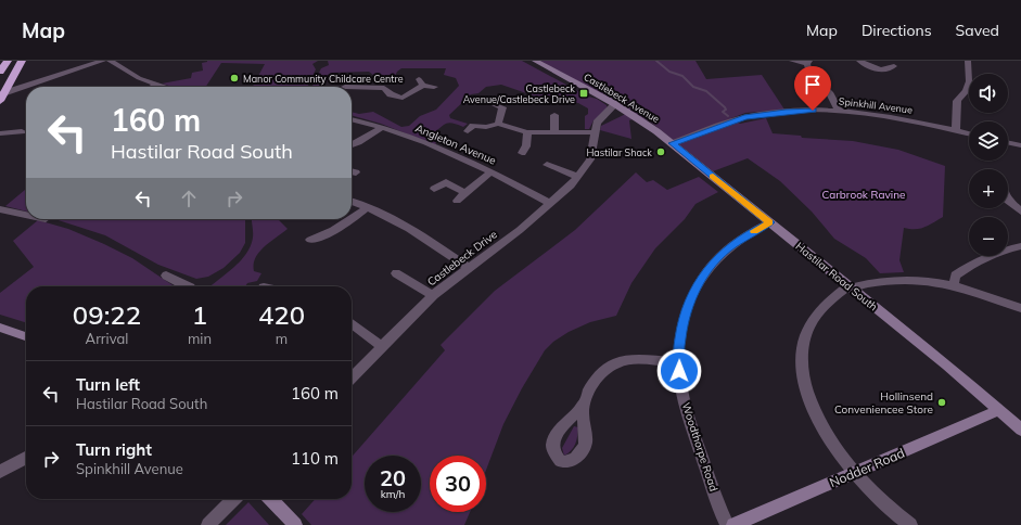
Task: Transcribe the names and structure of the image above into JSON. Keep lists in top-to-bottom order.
{
  "streets": {
    "street": [
      "Castlebeck Avenue",
      "Spinkhill Avenue",
      "Angleton Avenue",
      "Castlebeck Drive",
      "Hastilar Road South",
      "Woodthorpe Road",
      "Nodder Road"
    ]
  },
  "crossings": [
    ["Castlebeck Avenue", "Spinkhill Avenue"],
    ["Castlebeck Avenue", "Castlebeck Drive"],
    ["Castlebeck Avenue", "Hastilar Road South"],
    ["Spinkhill Avenue", "Hastilar Road South"],
    ["Angleton Avenue", "Castlebeck Drive"],
    ["Hastilar Road South", "Woodthorpe Road"],
    ["Hastilar Road South", "Nodder Road"],
    ["Woodthorpe Road", "Nodder Road"]
  ],
  "parks": ["Carbrook Ravine"],
  "places": {
    "other": ["Manor Community Childcare Centre", "Hastilar Shack", "Hollinsend Conveniencee Store"],
    "transit": ["Castlebeck Avenue/Castlebeck Drive"]
  },
  "page": {
    "header": "Map",
    "nav": ["Map", "Directions", "Saved"],
    "map_buttons": ["+", "−"],
    "turn": ["160 m", "Hastilar Road South"],
    "eta": [
      "09:22",
      "Arrival",
      "1",
      "min",
      "420",
      "m"
    ],
    "list": [
      {
        "name": "Turn left",
        "note": "Hastilar Road South",
        "value": "160 m"
      },
      {
        "name": "Turn right",
        "note": "Spinkhill Avenue",
        "value": "110 m"
      }
    ],
    "speed": "20 km/h",
    "limit": "30"
  }
}
